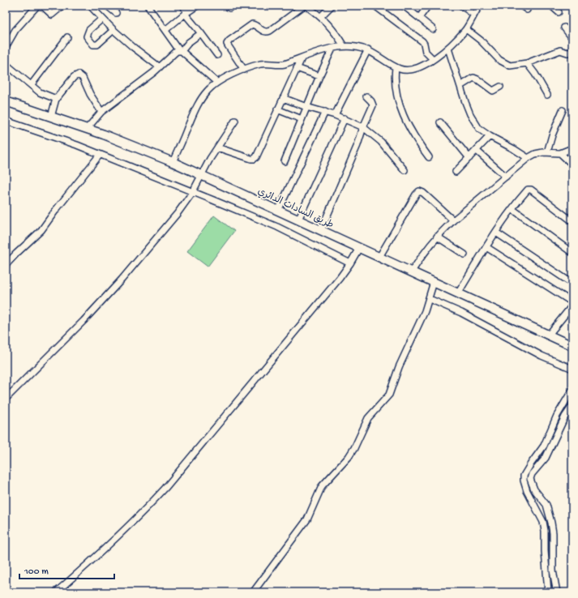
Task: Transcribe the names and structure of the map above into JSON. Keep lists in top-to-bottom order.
{
  "streets": {
    "main road": ["طريق السادات الدائري"]
  },
  "scale_bar": "100 m"
}
